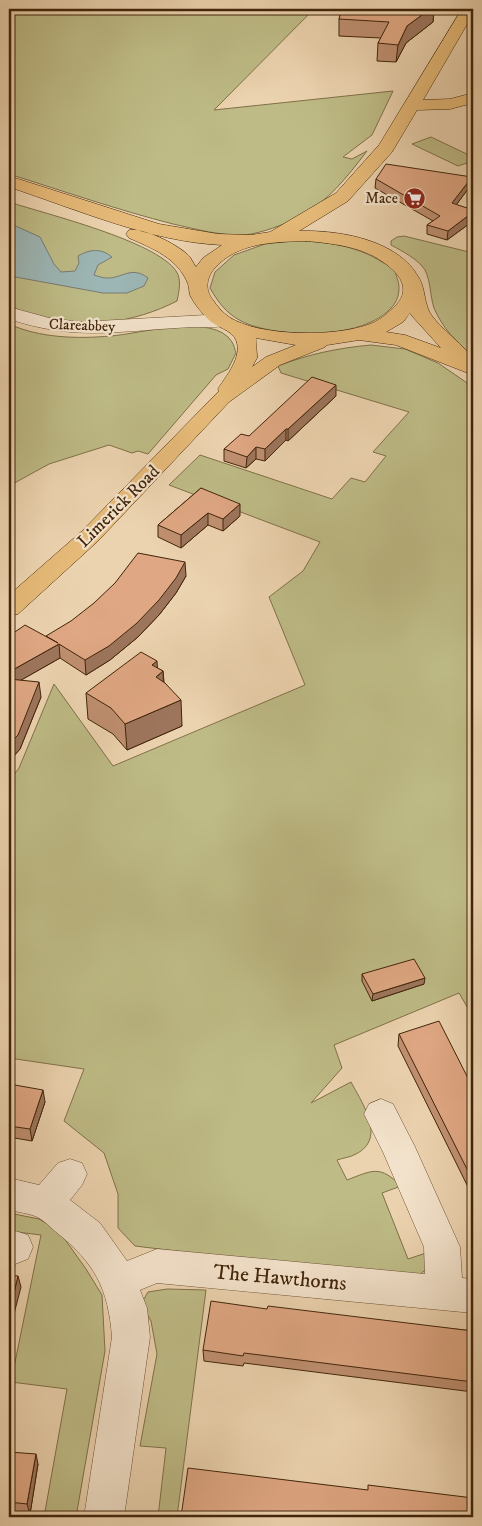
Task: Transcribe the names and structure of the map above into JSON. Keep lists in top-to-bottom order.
{
  "streets": {
    "main road": ["Limerick Road"],
    "street": ["Clareabbey", "The Hawthorns"]
  },
  "places": {
    "supermarket": ["Mace"]
  }
}
